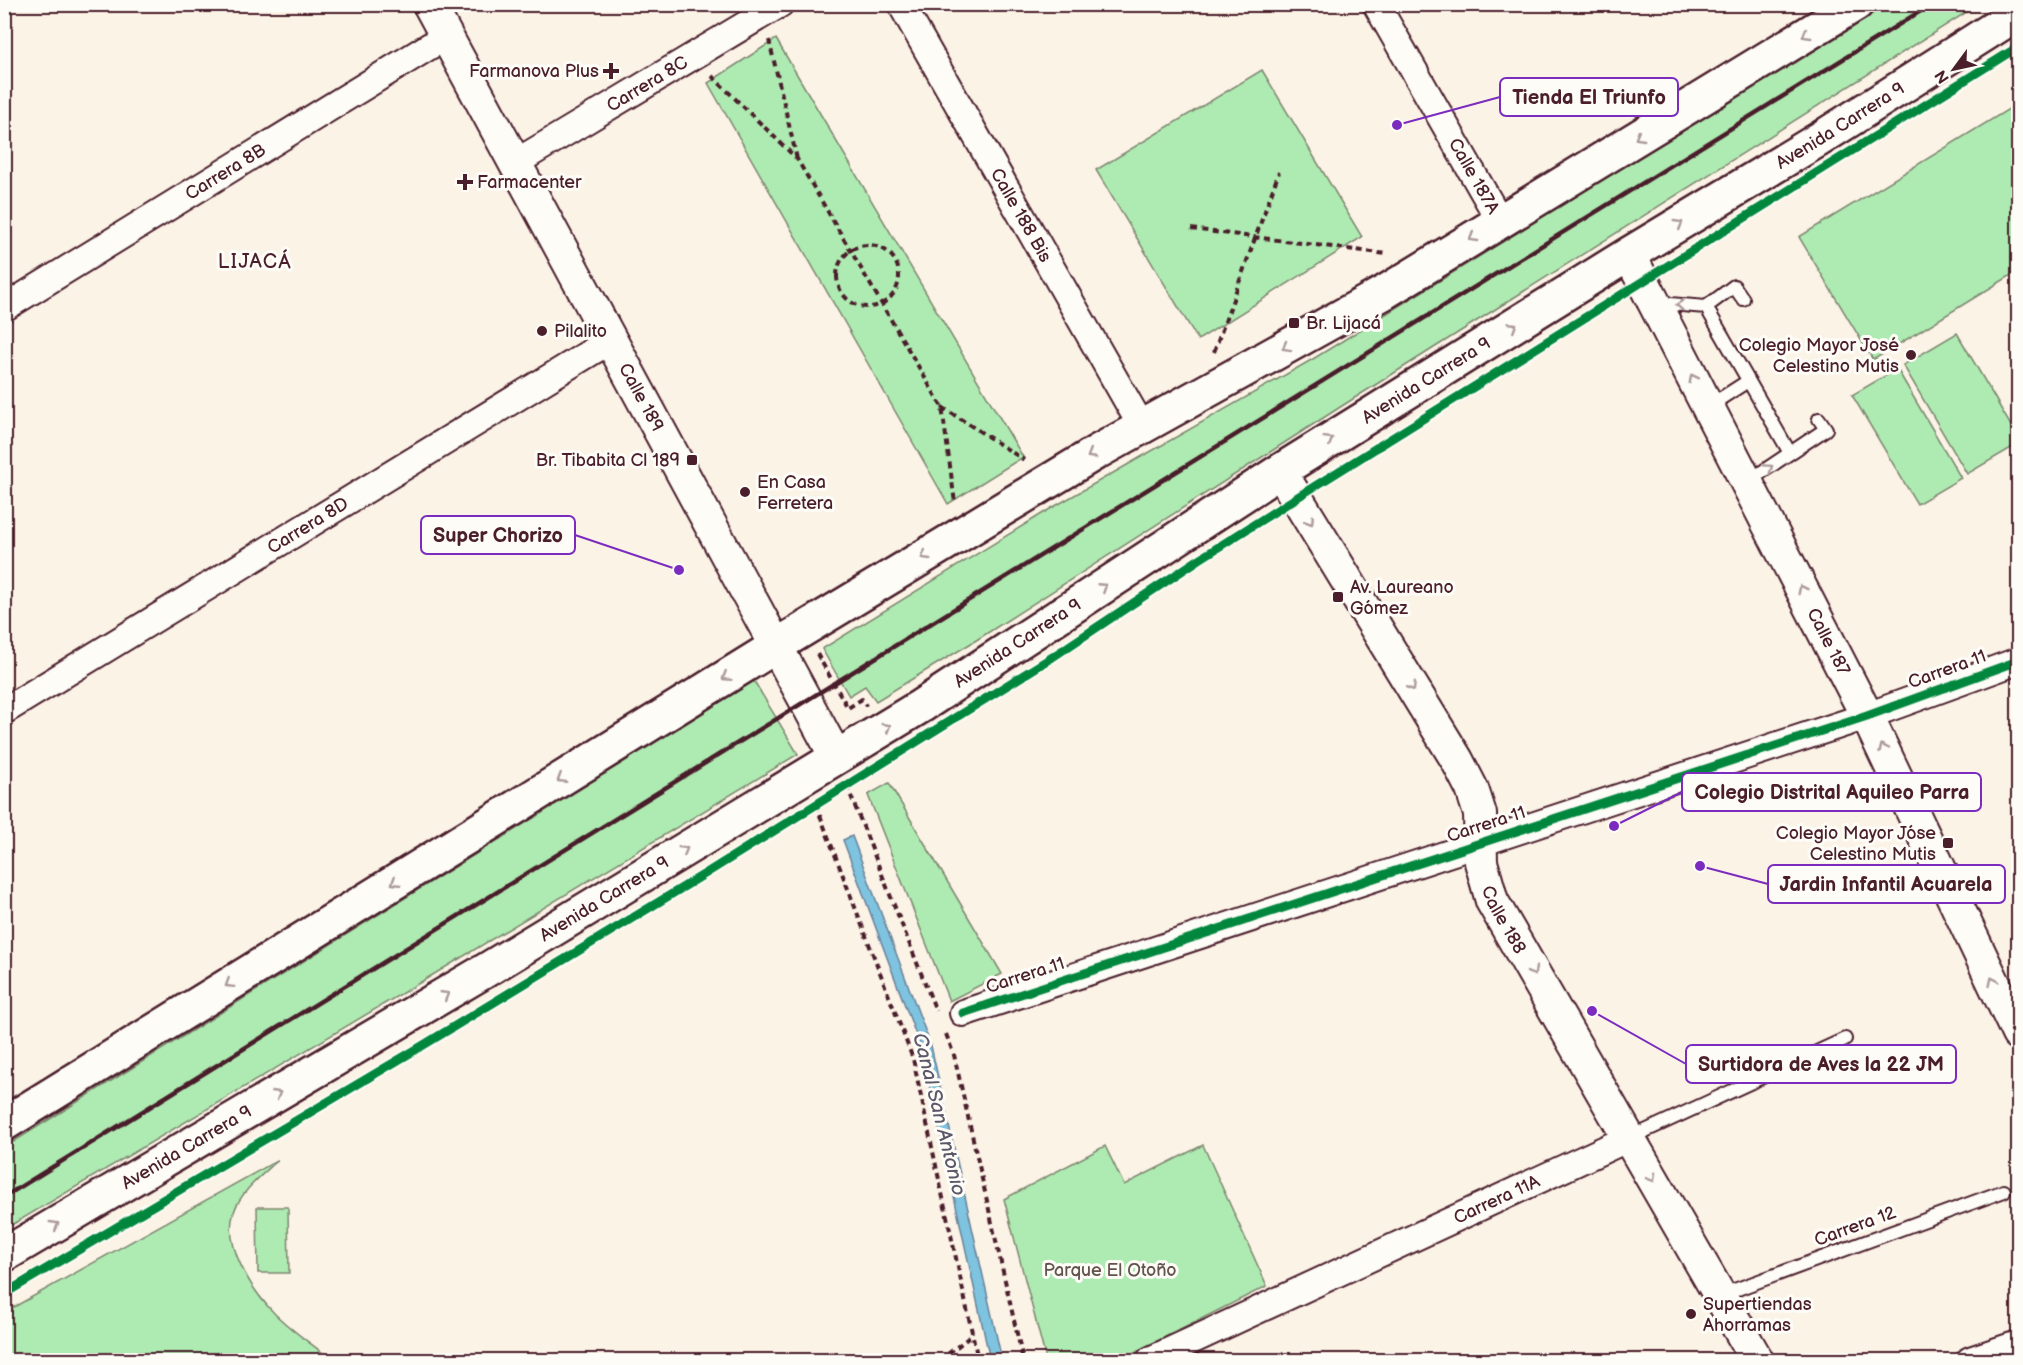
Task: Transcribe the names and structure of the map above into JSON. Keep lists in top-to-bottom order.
{
  "streets": {
    "main road": ["Avenida Carrera 9"],
    "street": [
      "Carrera 8C",
      "Carrera 8B",
      "Calle 187A",
      "Calle 188 Bis",
      "Calle 189",
      "Carrera 8D",
      "Calle 187",
      "Carrera 11",
      "Calle 188",
      "Carrera 11A"
    ],
    "lane": ["Carrera 12"]
  },
  "crossings": [
    ["Carrera 8C", "Calle 189"],
    ["Avenida Carrera 9", "Calle 189"],
    ["Avenida Carrera 9", "Calle 187"],
    ["Avenida Carrera 9", "Calle 188"],
    ["Carrera 8B", "Calle 189"],
    ["Calle 189", "Carrera 8D"],
    ["Calle 187", "Carrera 11"],
    ["Carrera 11", "Calle 188"],
    ["Calle 188", "Carrera 11A"],
    ["Calle 188", "Carrera 12"]
  ],
  "one_way": ["Calle 187", "Calle 188"],
  "districts": ["LIJACÁ"],
  "water": ["Canal San Antonio"],
  "parks": ["Parque El Otoño"],
  "places": {
    "health": ["Farmanova Plus", "Farmacenter"],
    "other": [
      "Tienda El Triunfo",
      "Pilalito",
      "Colegio Mayor José Celestino Mutis",
      "En Casa Ferretera",
      "Super Chorizo",
      "Colegio Distrital Aquileo Parra",
      "Jardin Infantil Acuarela",
      "Surtidora de Aves la 22 JM",
      "Supertiendas Ahorramas"
    ],
    "transit": [
      "Br. Lijacá",
      "Br. Tibabita Cl 189",
      "Av. Laureano Gómez",
      "Colegio Mayor Jóse Celestino Mutis"
    ]
  },
  "north": "bottom left"
}
